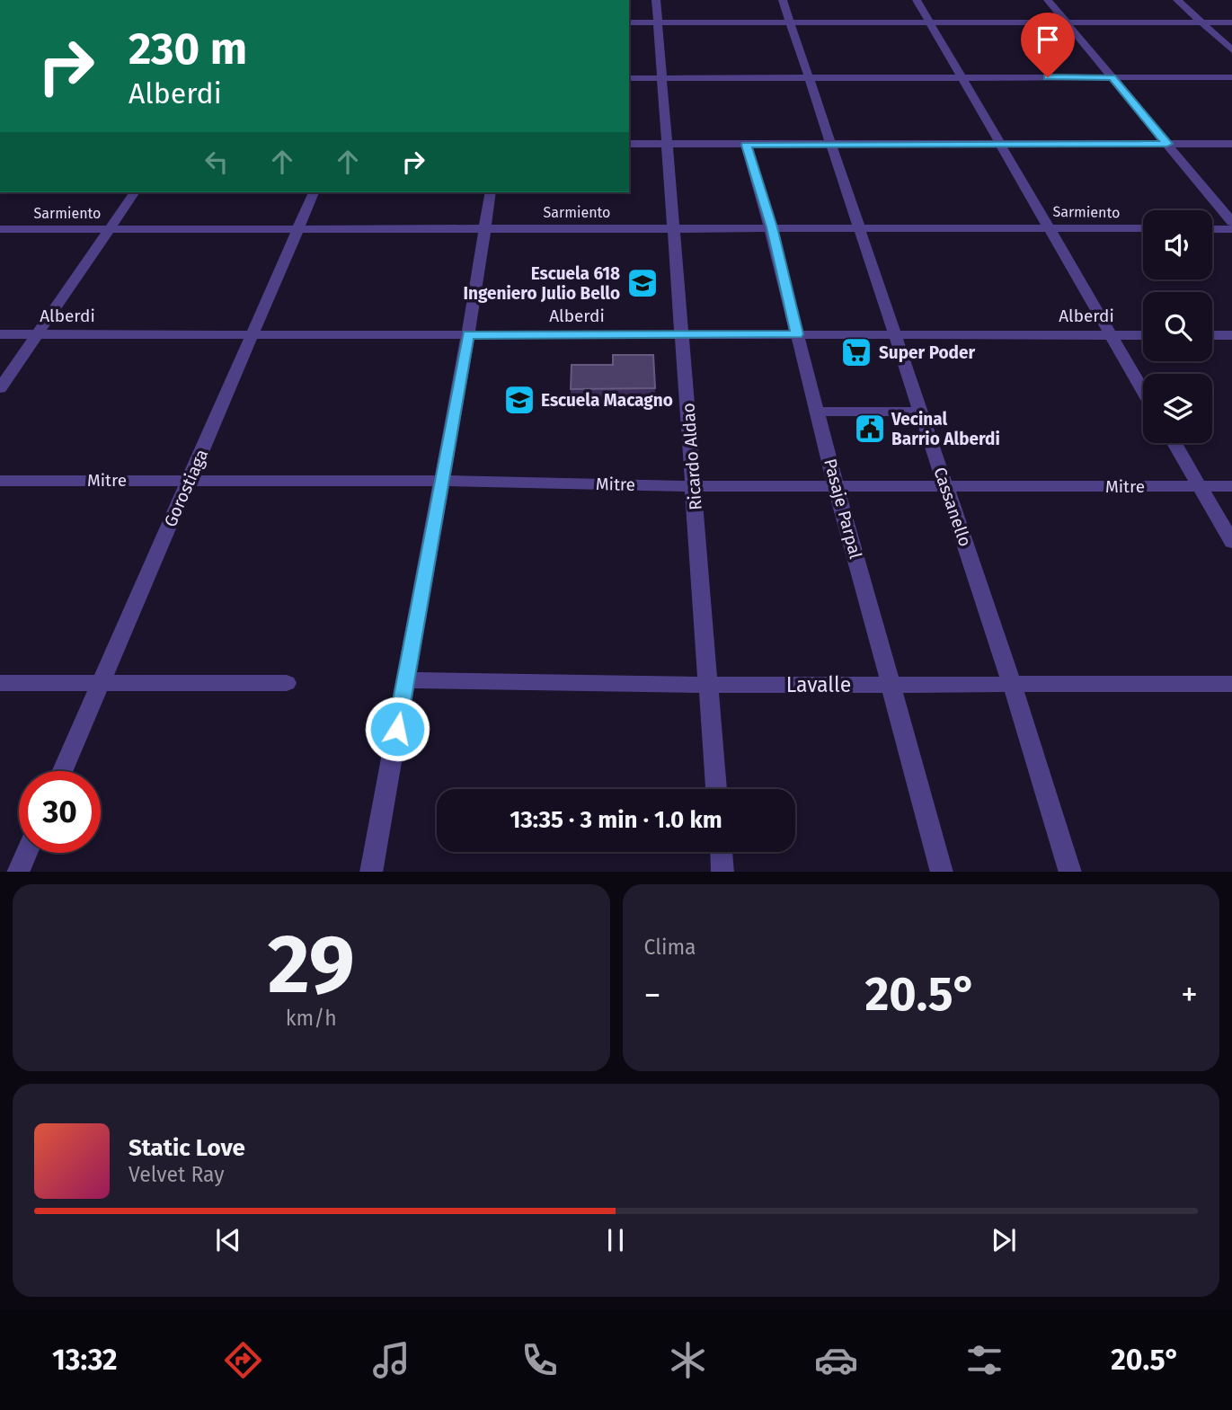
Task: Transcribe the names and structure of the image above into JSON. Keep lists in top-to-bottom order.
{
  "streets": {
    "street": [
      "Sarmiento",
      "Alberdi",
      "Ricardo Aldao",
      "Mitre",
      "Gorostiaga",
      "Cassanello",
      "Pasaje Parpal",
      "Lavalle"
    ]
  },
  "crossings": [
    ["Sarmiento", "Ricardo Aldao"],
    ["Sarmiento", "Gorostiaga"],
    ["Sarmiento", "Cassanello"],
    ["Sarmiento", "Pasaje Parpal"],
    ["Alberdi", "Ricardo Aldao"],
    ["Alberdi", "Gorostiaga"],
    ["Alberdi", "Cassanello"],
    ["Alberdi", "Pasaje Parpal"],
    ["Ricardo Aldao", "Mitre"],
    ["Ricardo Aldao", "Lavalle"],
    ["Mitre", "Gorostiaga"],
    ["Mitre", "Cassanello"],
    ["Mitre", "Pasaje Parpal"],
    ["Cassanello", "Lavalle"],
    ["Pasaje Parpal", "Lavalle"]
  ],
  "places": {
    "school or university": ["Escuela 618 Ingeniero Julio Bello", "Escuela Macagno"],
    "supermarket": ["Super Poder"],
    "public building": ["Vecinal Barrio Alberdi"]
  },
  "page": {
    "turn": ["230 m", "Alberdi"],
    "limit": "30",
    "trip": "13:35 · 3 min · 1.0 km",
    "tile": [
      ["29", "km/h"],
      "Clima"
    ],
    "heat": ["−", "20.5°", "+"],
    "song": ["Static Love", "Velvet Ray"],
    "tabs": ["13:32", "20.5°"]
  }
}
